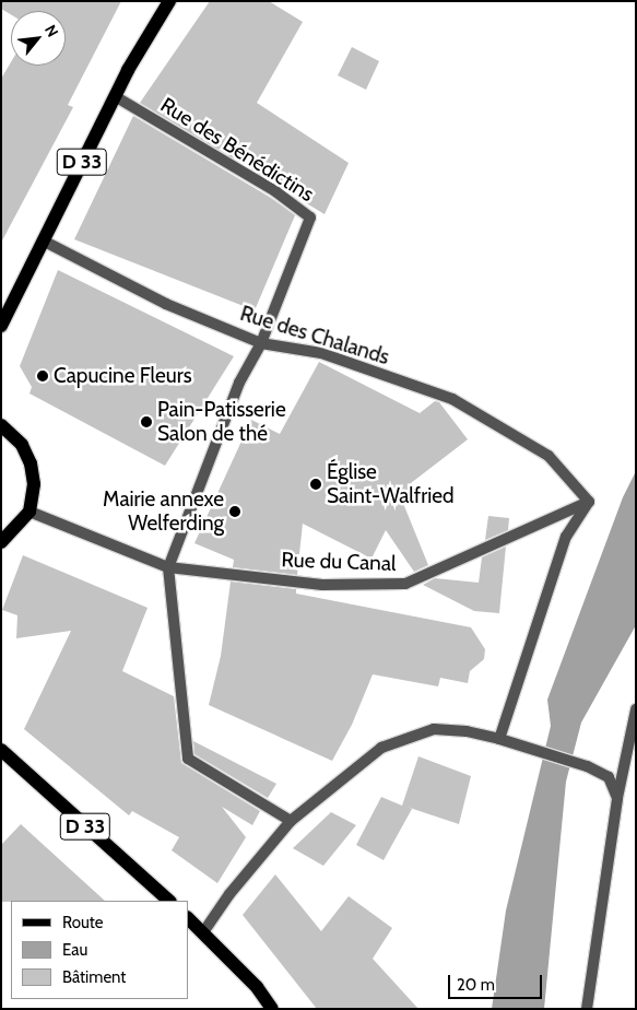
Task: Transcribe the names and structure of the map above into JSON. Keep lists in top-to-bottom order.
{
  "streets": {
    "main road": ["D 33"],
    "street": ["Rue des Bénédictins", "Rue des Chalands", "Rue du Canal"]
  },
  "crossings": [
    ["Rue des Bénédictins", "D 33"],
    ["Rue des Bénédictins", "Rue des Chalands"],
    ["D 33", "Rue des Chalands"],
    ["Rue des Chalands", "Rue du Canal"]
  ],
  "places": [
    "Capucine Fleurs",
    "Pain-Patisserie Salon de thé",
    "Église Saint-Walfried",
    "Mairie annexe Welferding"
  ],
  "legend": ["Route", "Eau", "Bâtiment"],
  "scale_bar": "20 m",
  "north": "top right"
}
